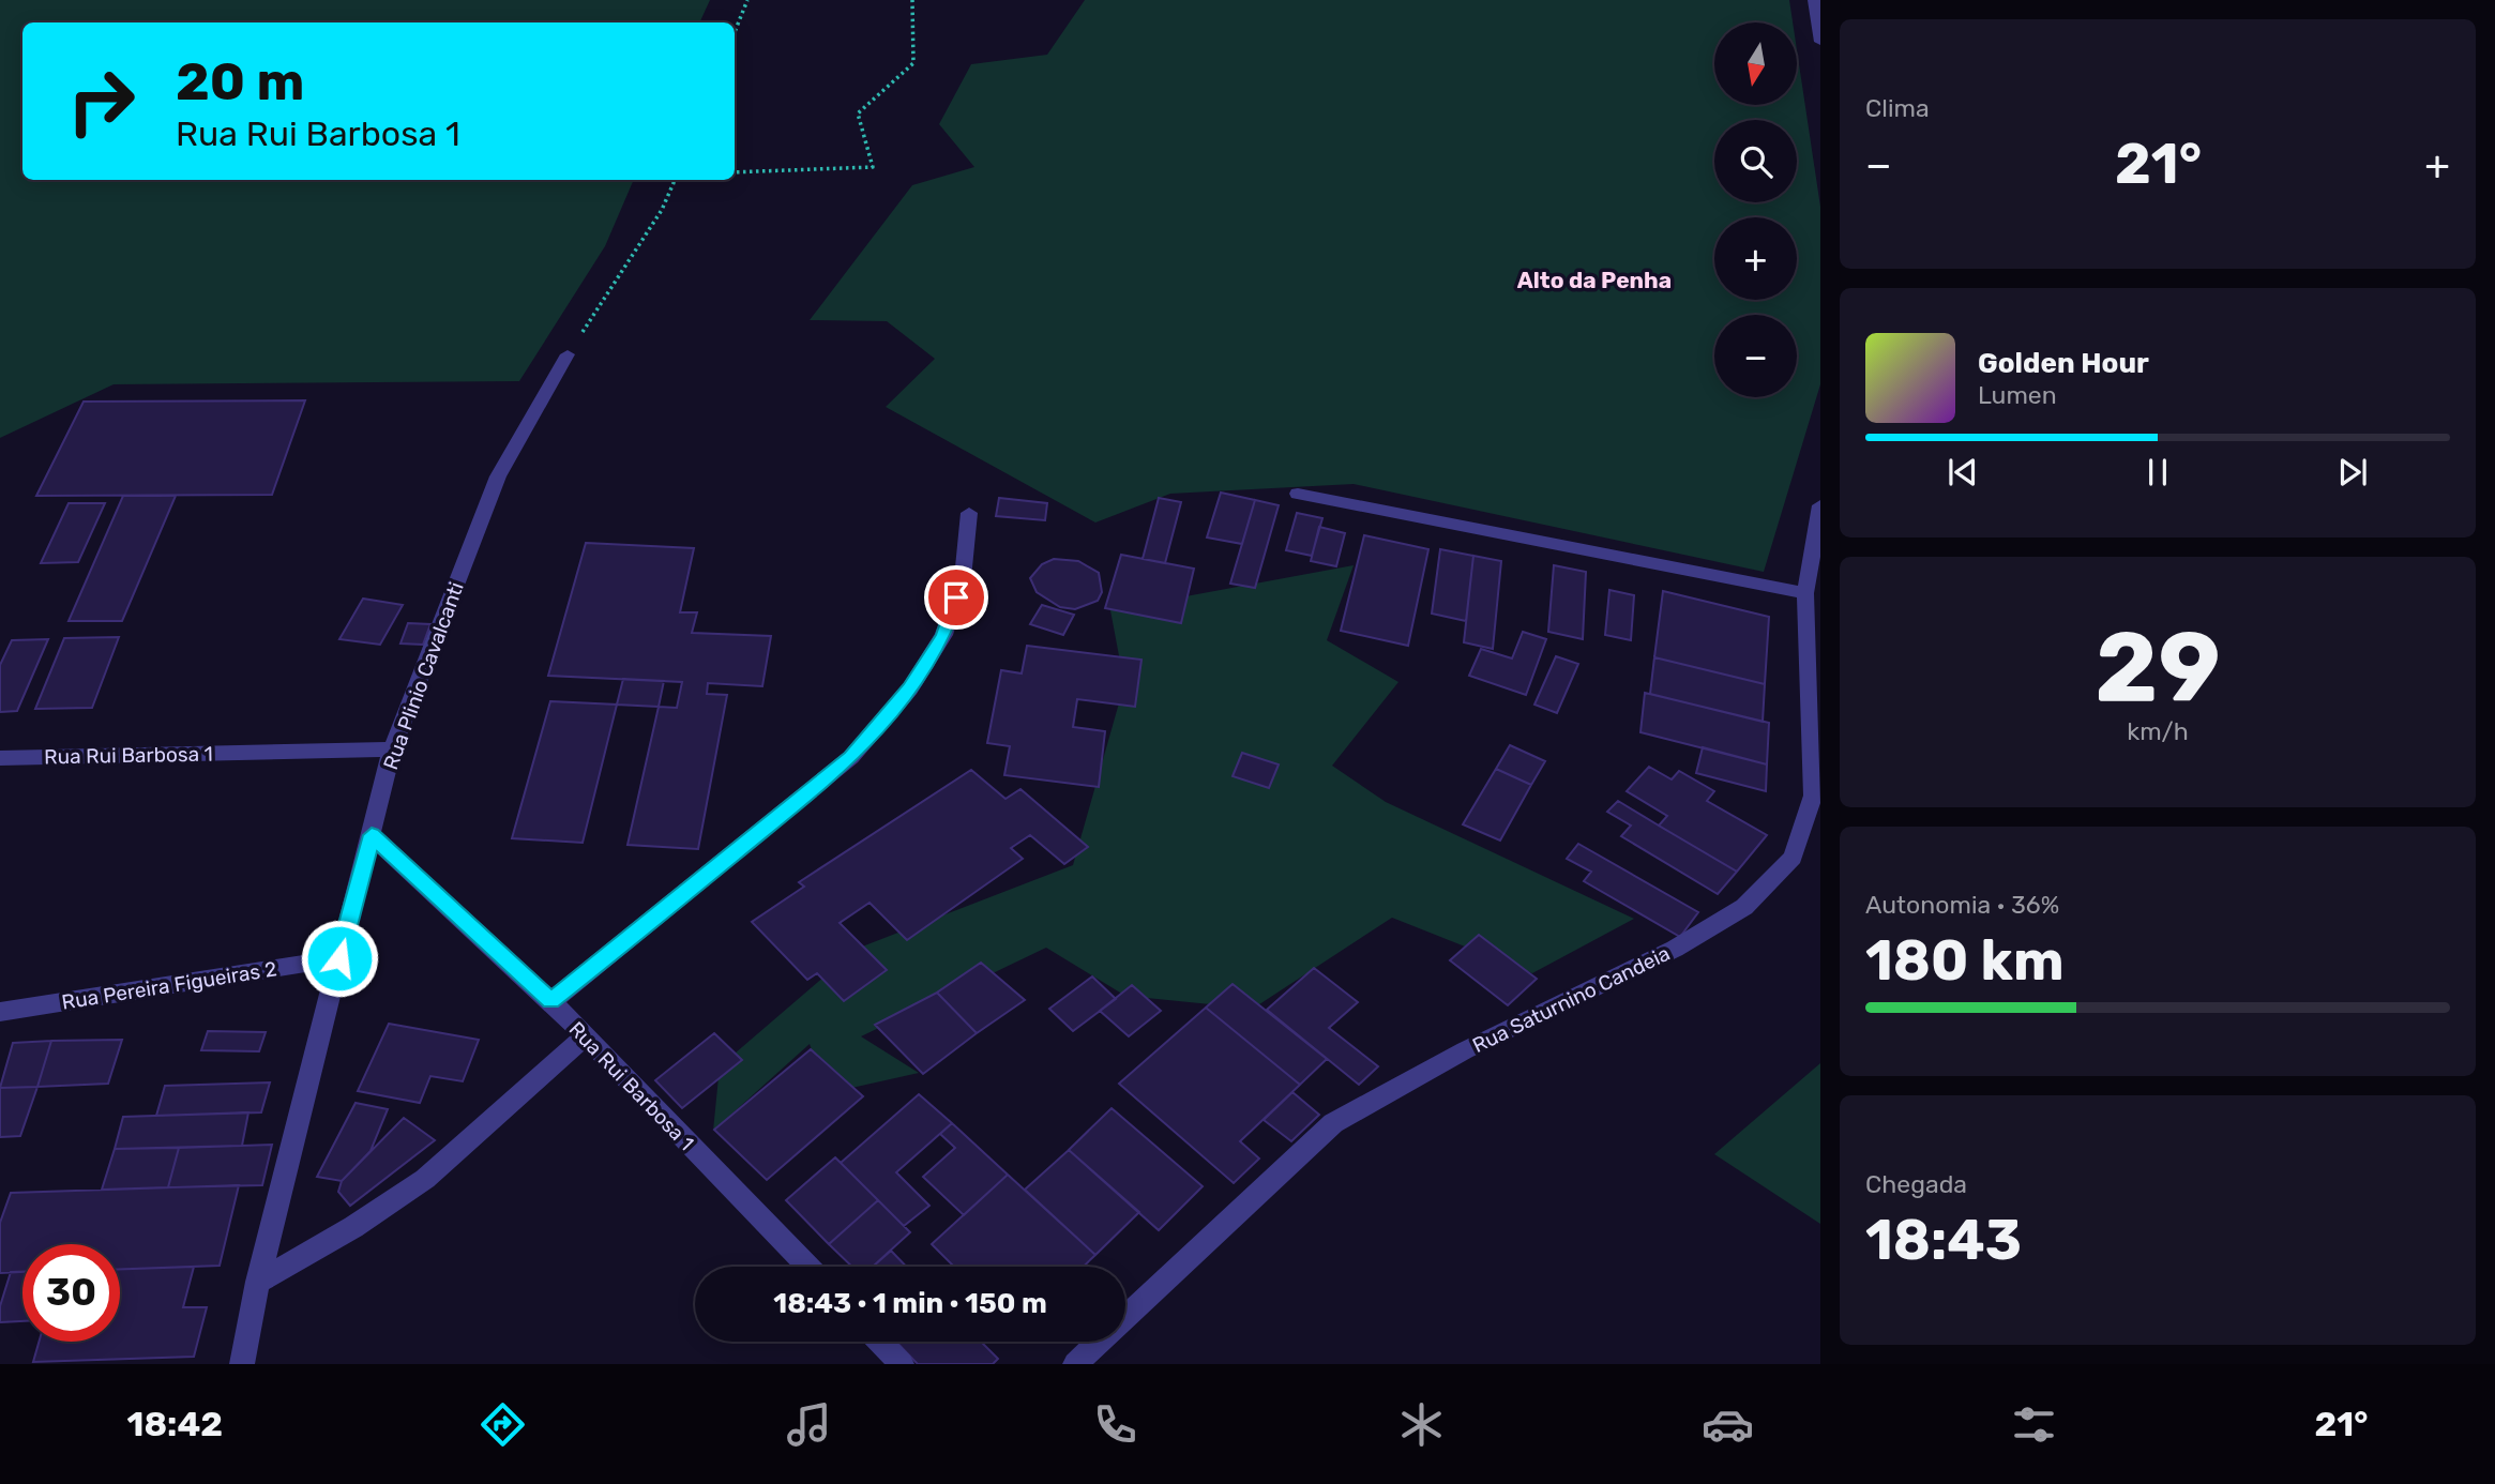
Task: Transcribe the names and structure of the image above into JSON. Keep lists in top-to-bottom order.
{
  "streets": {
    "street": [
      "Rua Plinio Cavalcanti",
      "Rua Rui Barbosa 1",
      "Rua Pereira Figueiras 2",
      "Rua Saturnino Candeia"
    ]
  },
  "crossings": [
    ["Rua Plinio Cavalcanti", "Rua Rui Barbosa 1"],
    ["Rua Plinio Cavalcanti", "Rua Pereira Figueiras 2"]
  ],
  "districts": ["Alto da Penha"],
  "north": "bottom",
  "page": {
    "tile": [
      "Clima",
      ["29", "km/h"],
      ["Autonomia · 36%", "180 km"],
      ["Chegada", "18:43"]
    ],
    "map_buttons": ["+", "−"],
    "turn": ["20 m", "Rua Rui Barbosa 1"],
    "heat": ["−", "21°", "+"],
    "song": ["Golden Hour", "Lumen"],
    "limit": "30",
    "trip": "18:43 · 1 min · 150 m",
    "tabs": ["18:42", "21°"]
  }
}
